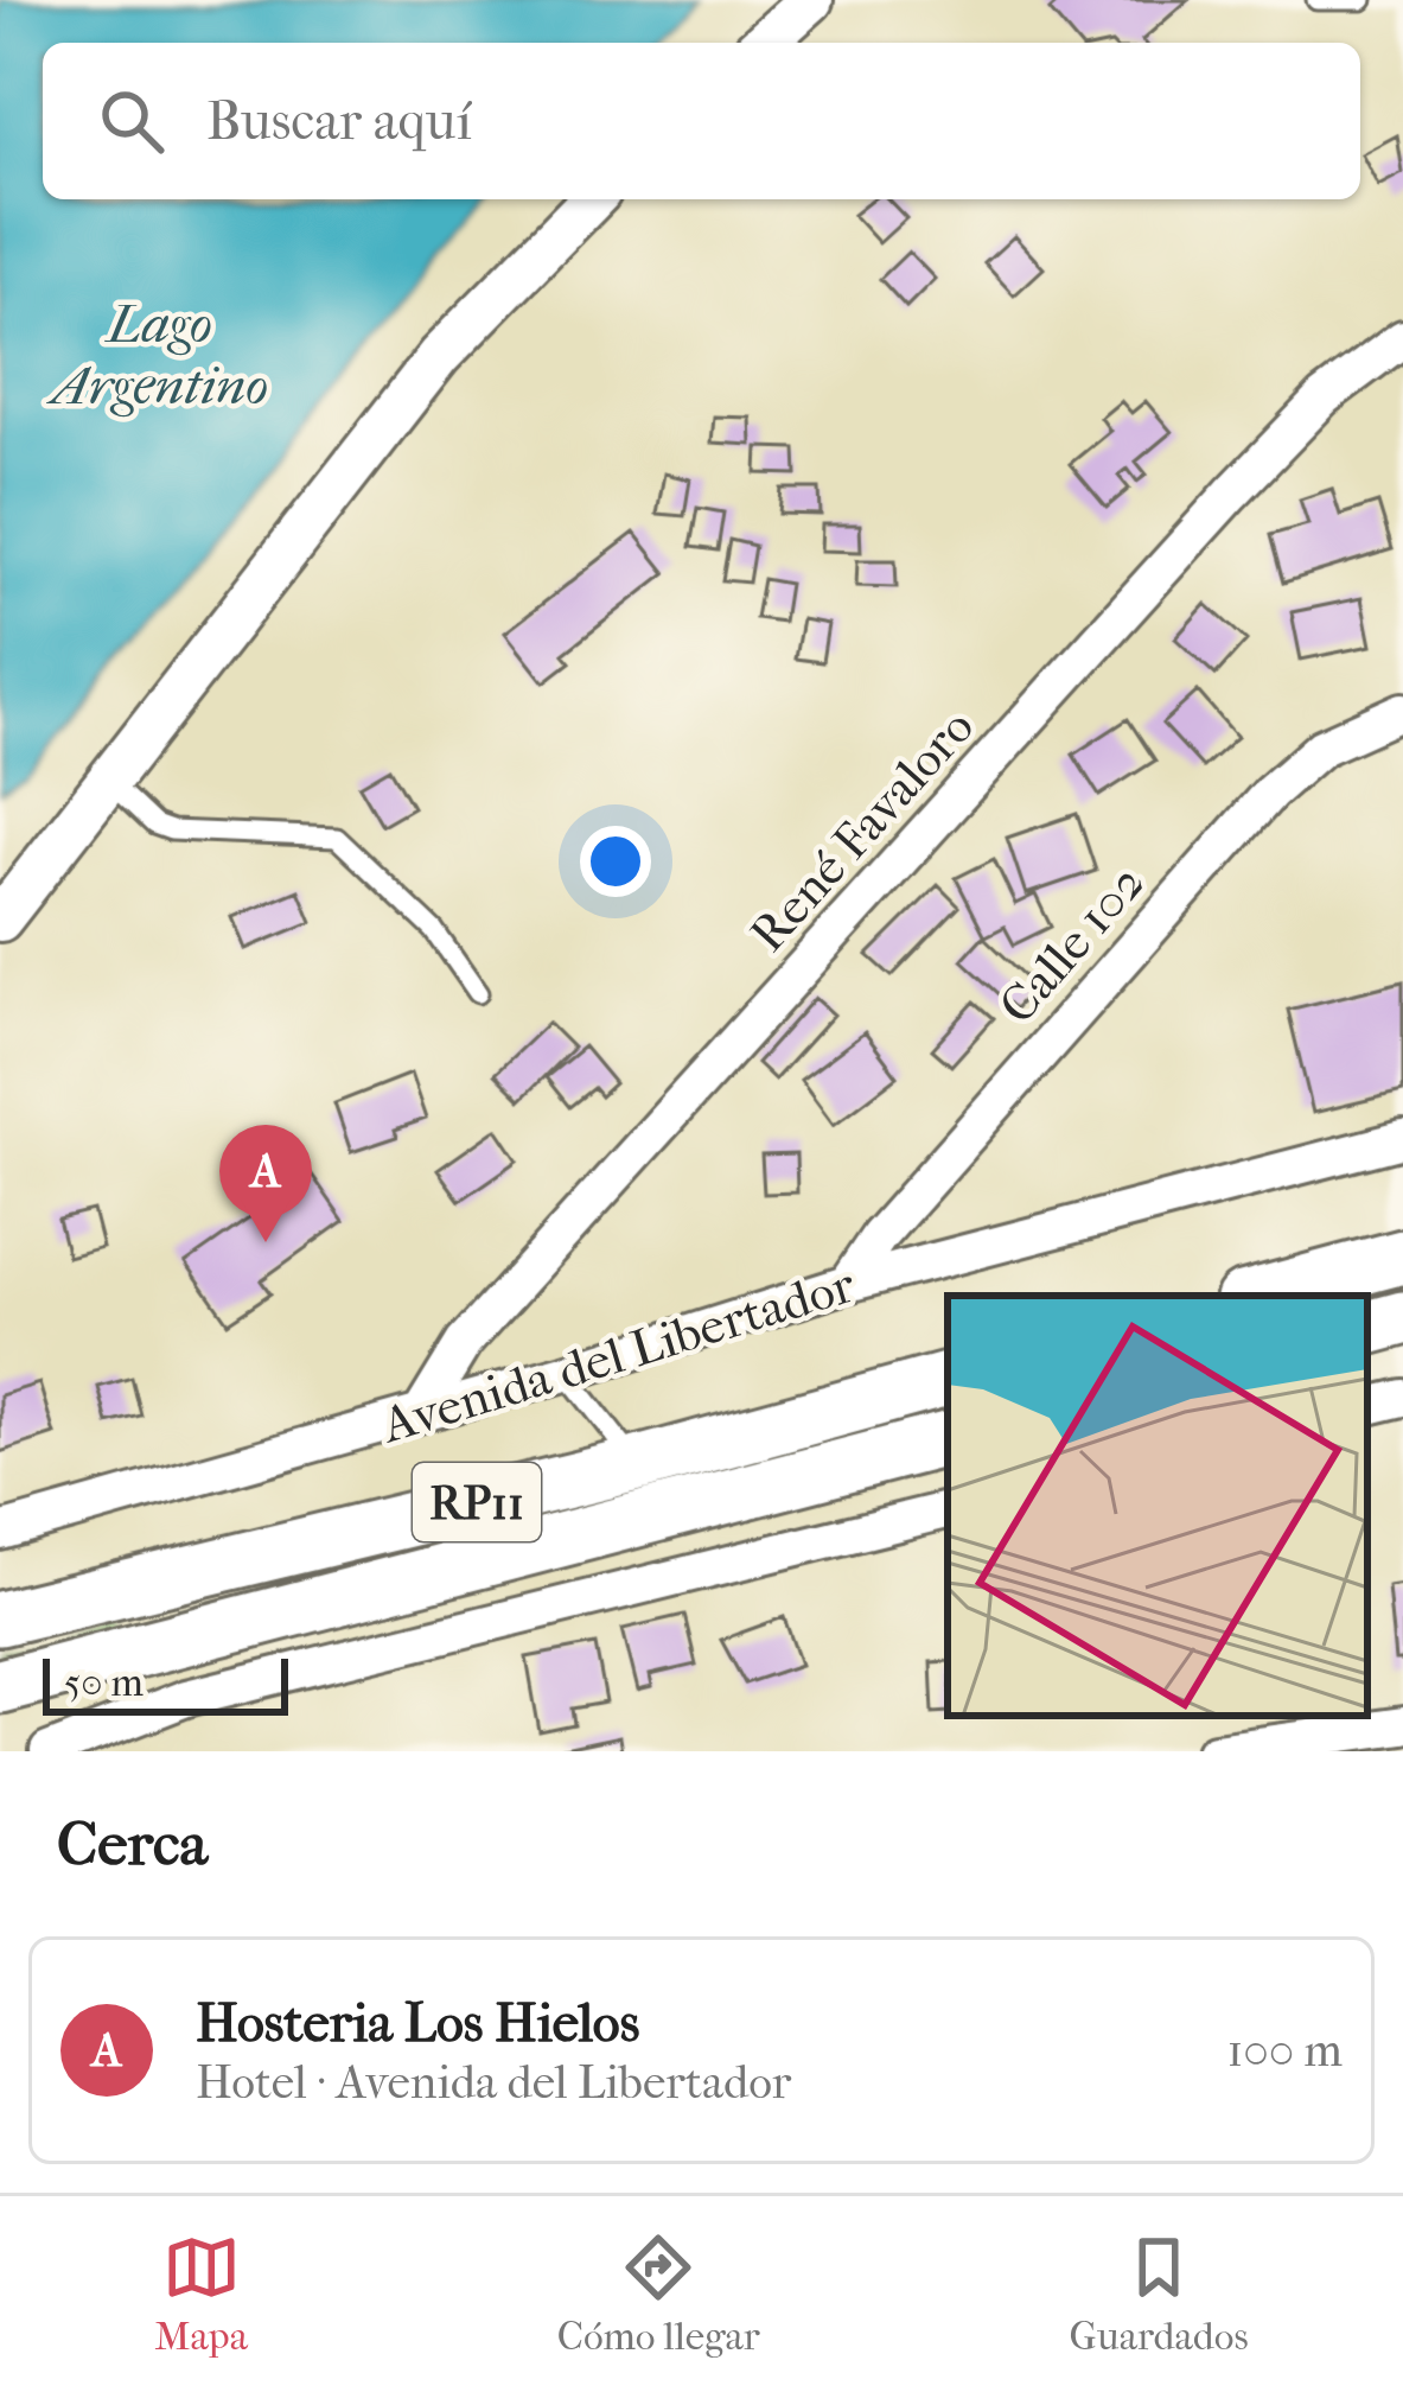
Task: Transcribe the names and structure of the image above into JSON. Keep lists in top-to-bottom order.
{
  "streets": {
    "main road": ["Avenida del Libertador", "RP11"],
    "street": ["René Favaloro", "Calle 102"]
  },
  "crossings": [
    ["René Favaloro", "Avenida del Libertador"],
    ["Calle 102", "Avenida del Libertador"]
  ],
  "water": ["Lago Argentino"],
  "scale_bar": "50 m",
  "page": {
    "search": "Buscar aquí",
    "pins": "A",
    "scale": "50 m",
    "heading": "Cerca",
    "list": [
      {
        "mark": "A",
        "name": "Hosteria Los Hielos",
        "note": "Hotel · Avenida del Libertador",
        "value": "100 m"
      }
    ],
    "nav": ["Mapa", "Cómo llegar", "Guardados"]
  }
}
